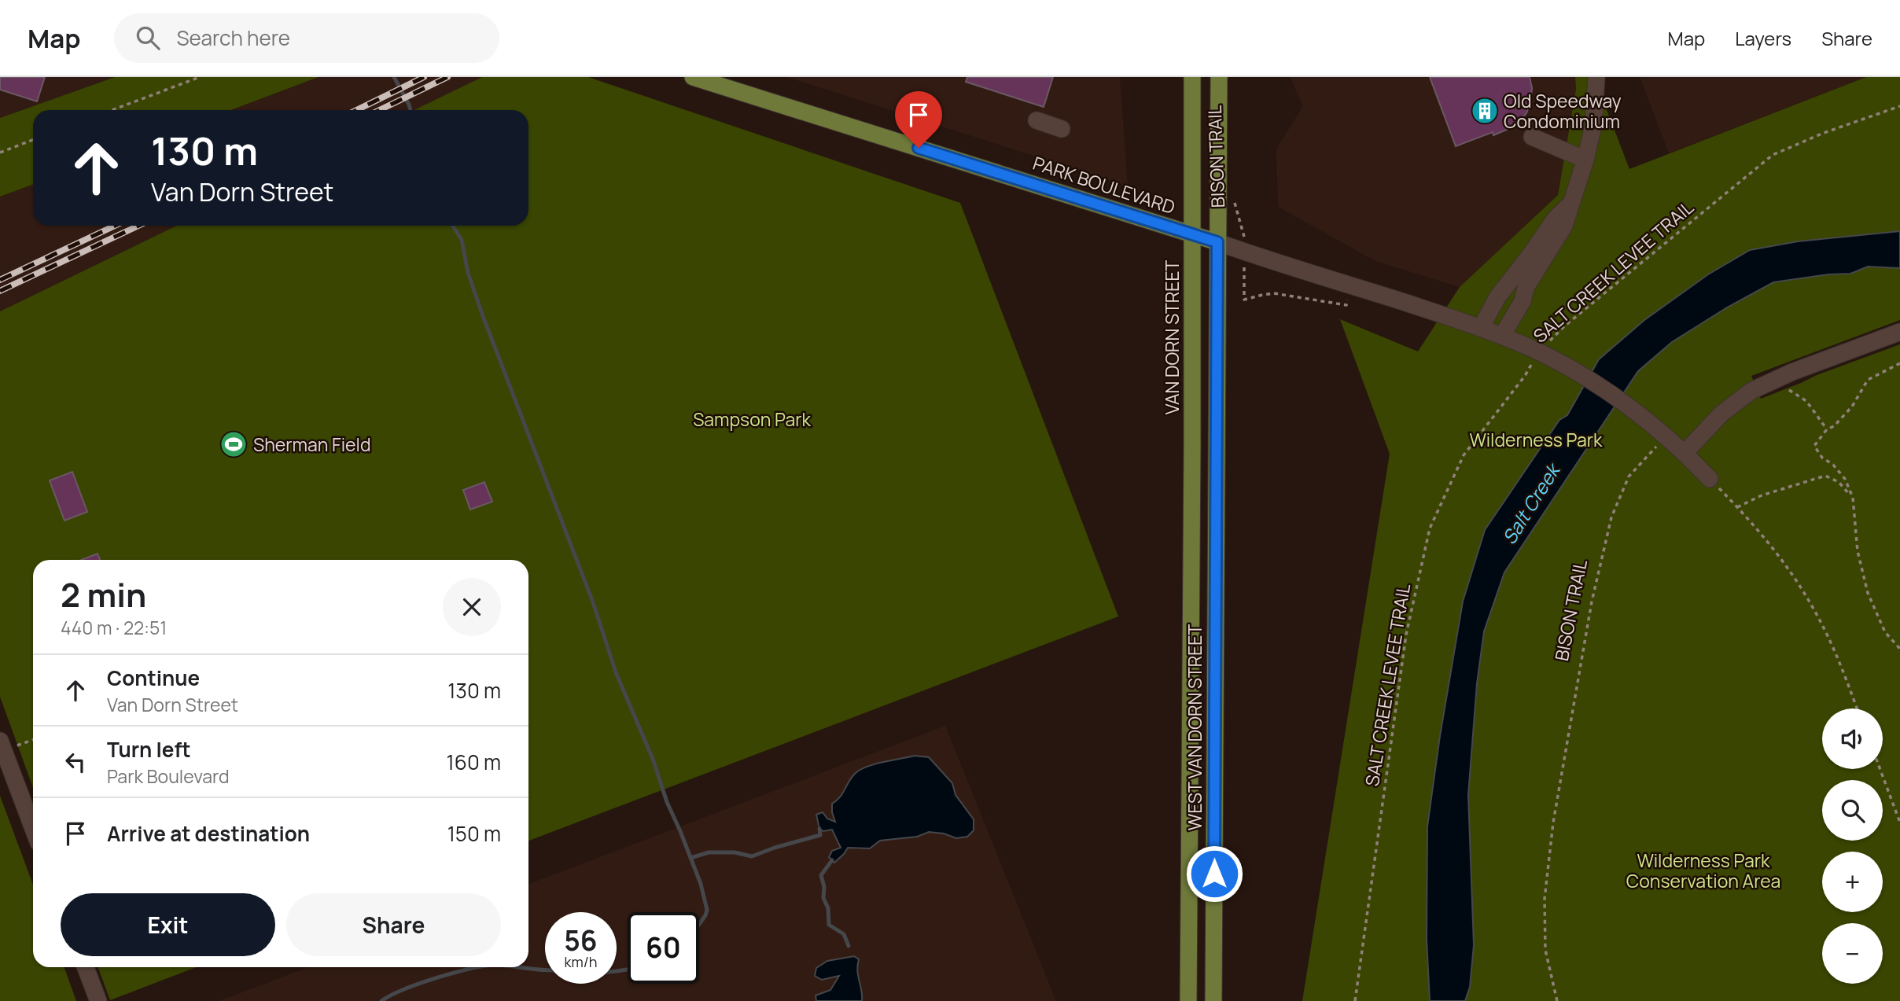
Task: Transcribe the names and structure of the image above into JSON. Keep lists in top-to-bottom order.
{
  "streets": {
    "main road": ["PARK BOULEVARD", "VAN DORN STREET", "WEST VAN DORN STREET"],
    "path": ["BISON TRAIL", "SALT CREEK LEVEE TRAIL"]
  },
  "crossings": [
    ["PARK BOULEVARD", "VAN DORN STREET"],
    ["PARK BOULEVARD", "WEST VAN DORN STREET"],
    ["VAN DORN STREET", "WEST VAN DORN STREET"]
  ],
  "water": ["Salt Creek"],
  "parks": ["Sampson Park", "Wilderness Park", "Wilderness Park Conservation Area"],
  "places": {
    "building": ["Old Speedway Condominium"],
    "sports": ["Sherman Field"]
  },
  "page": {
    "header": "Map",
    "search": "Search here",
    "nav": ["Map", "Layers", "Share"],
    "turn": ["130 m", "Van Dorn Street"],
    "heading": ["2 min", "440 m · 22:51"],
    "list": [
      {
        "name": "Continue",
        "note": "Van Dorn Street",
        "value": "130 m"
      },
      {
        "name": "Turn left",
        "note": "Park Boulevard",
        "value": "160 m"
      },
      {
        "name": "Arrive at destination",
        "value": "150 m"
      }
    ],
    "map_buttons": ["+", "−"],
    "buttons": ["Exit", "Share"],
    "speed": "56 km/h",
    "limit": "60"
  }
}
